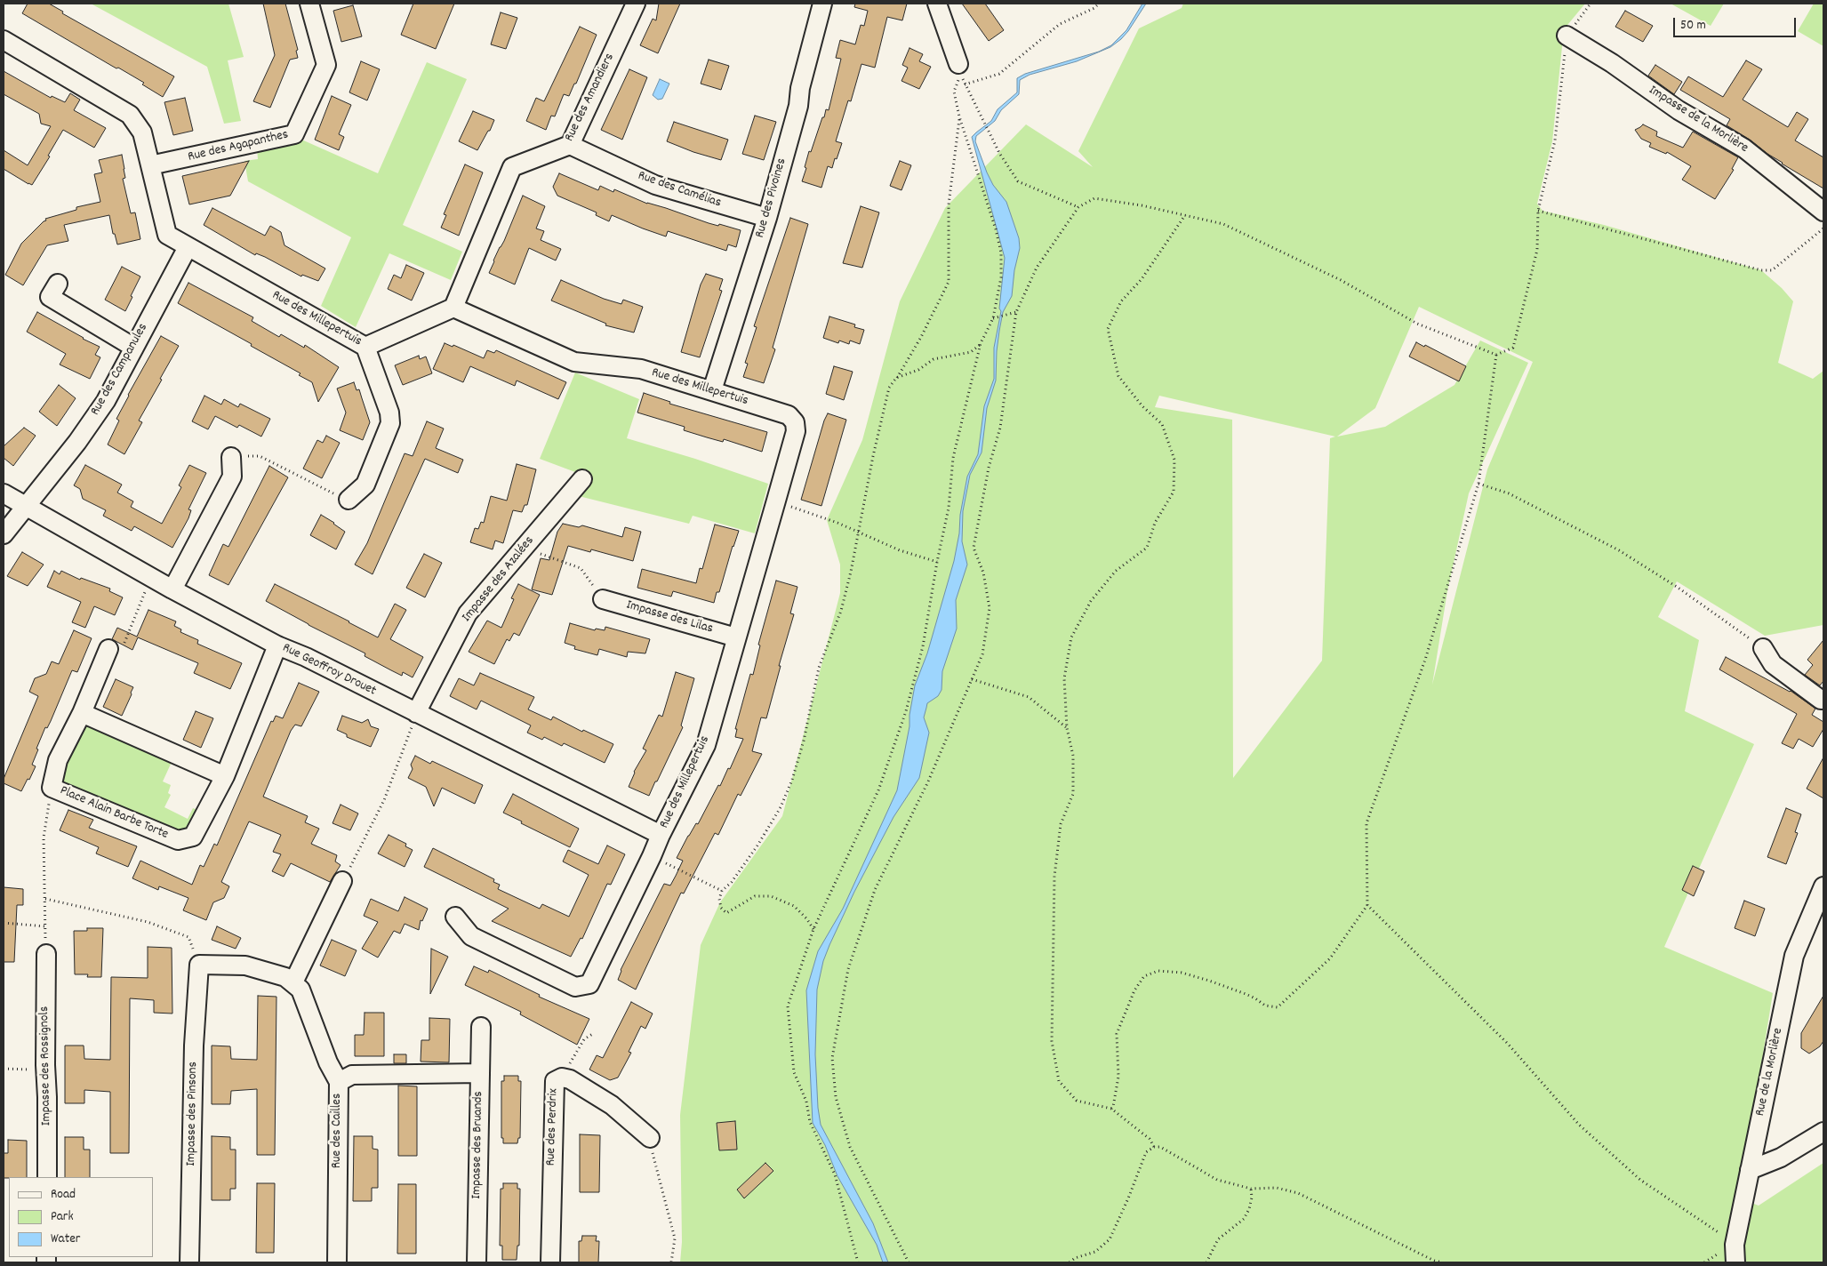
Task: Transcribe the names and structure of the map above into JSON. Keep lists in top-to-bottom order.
{
  "streets": {
    "street": [
      "Rue des Amandiers",
      "Impasse de la Morlière",
      "Rue des Agapanthes",
      "Rue des Camélias",
      "Rue des Pivoines",
      "Rue des Millepertuis",
      "Rue des Campanules",
      "Impasse des Azalées",
      "Impasse des Lilas",
      "Rue Geoffroy Drouet",
      "Place Alain Barbe Torte",
      "Impasse des Rossignols",
      "Rue de la Morlière",
      "Impasse des Pinsons",
      "Rue des Perdrix",
      "Rue des Cailles",
      "Impasse des Bruands"
    ]
  },
  "crossings": [
    ["Rue des Amandiers", "Rue des Camélias"],
    ["Rue des Amandiers", "Rue des Millepertuis"],
    ["Rue des Agapanthes", "Rue des Millepertuis"],
    ["Rue des Camélias", "Rue des Pivoines"],
    ["Rue des Pivoines", "Rue des Millepertuis"],
    ["Rue des Millepertuis", "Rue des Campanules"],
    ["Rue des Millepertuis", "Impasse des Lilas"],
    ["Rue des Millepertuis", "Rue Geoffroy Drouet"],
    ["Rue des Campanules", "Rue Geoffroy Drouet"],
    ["Impasse des Azalées", "Rue Geoffroy Drouet"],
    ["Rue Geoffroy Drouet", "Place Alain Barbe Torte"]
  ],
  "legend": ["Road", "Park", "Water"],
  "scale_bar": "50 m"
}
